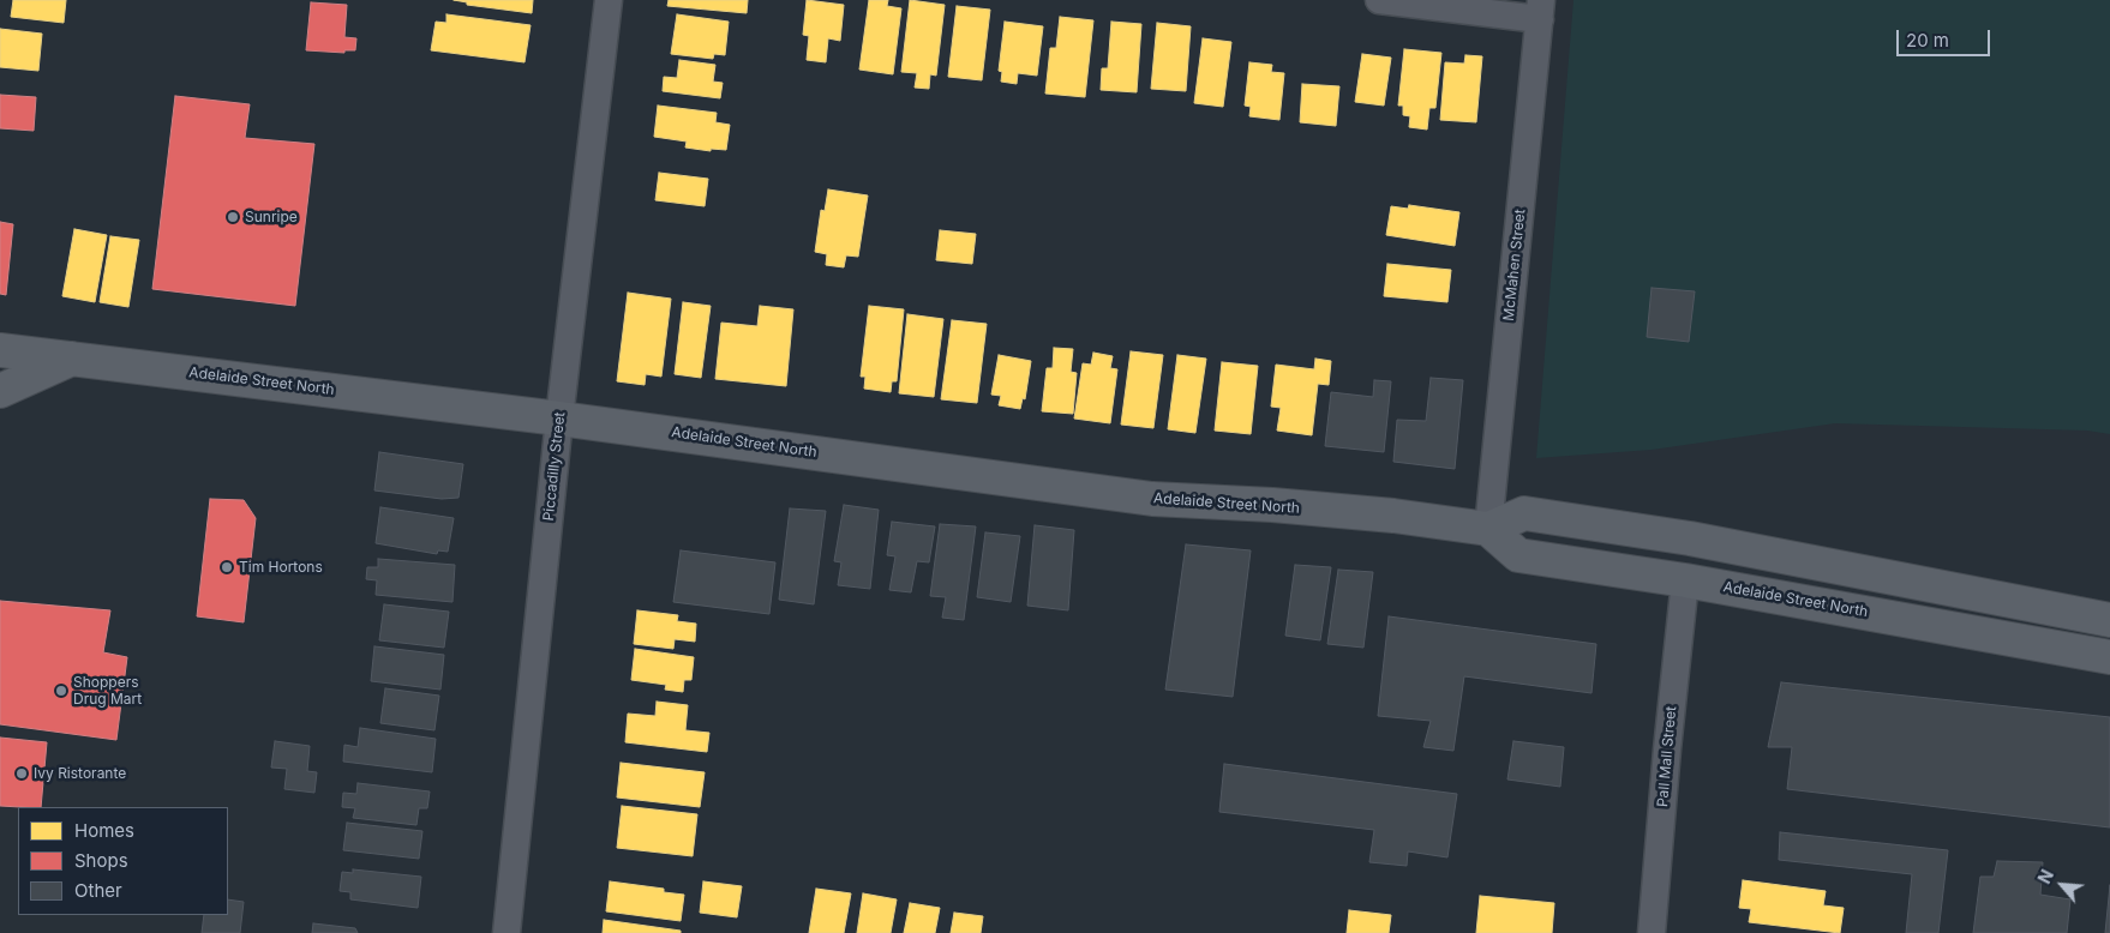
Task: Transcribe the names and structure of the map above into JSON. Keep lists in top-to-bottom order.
{
  "streets": {
    "main road": ["Adelaide Street North"],
    "street": ["McMahen Street", "Piccadilly Street", "Pall Mall Street"]
  },
  "crossings": [
    ["McMahen Street", "Adelaide Street North"],
    ["Adelaide Street North", "Piccadilly Street"],
    ["Adelaide Street North", "Pall Mall Street"]
  ],
  "places": [
    "Sunripe",
    "Tim Hortons",
    "Shoppers Drug Mart",
    "Ivy Ristorante"
  ],
  "legend": ["Homes", "Shops", "Other"],
  "scale_bar": "20 m",
  "north": "top left"
}
